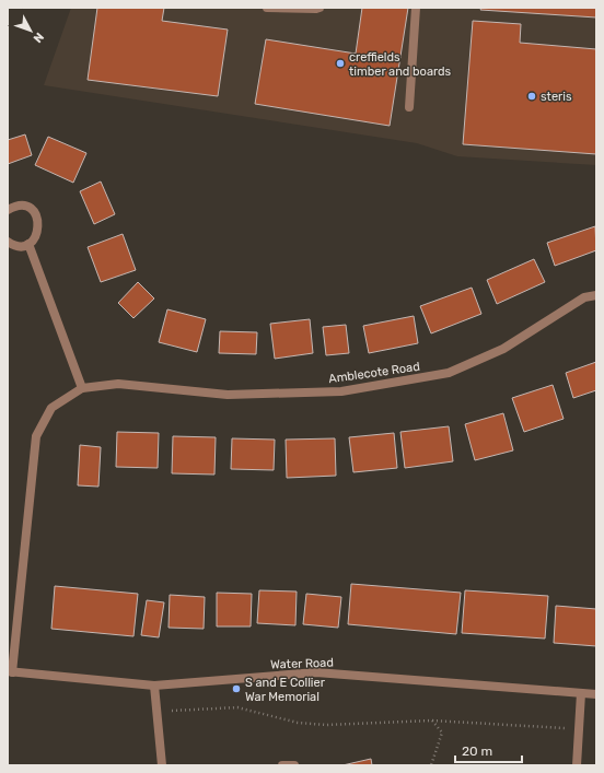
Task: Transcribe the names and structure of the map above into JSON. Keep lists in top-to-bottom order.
{
  "streets": {
    "street": ["Amblecote Road", "Water Road"]
  },
  "crossings": [
    ["Amblecote Road", "Water Road"]
  ],
  "places": ["creffields timber and boards", "steris", "S and E Collier War Memorial"],
  "scale_bar": "20 m",
  "north": "bottom right"
}
